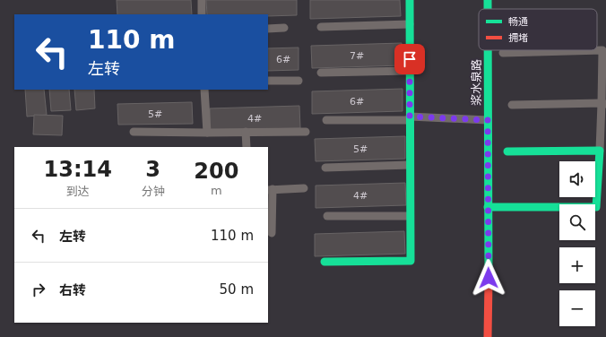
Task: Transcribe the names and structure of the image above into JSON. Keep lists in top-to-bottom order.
{
  "streets": {
    "street": ["浆水泉路"]
  },
  "house_numbers": [
    "7#",
    "6#",
    "6#",
    "5#",
    "4#",
    "5#",
    "4#"
  ],
  "legend": ["畅通", "拥堵"],
  "page": {
    "turn": ["110 m", "左转"],
    "eta": [
      "13:14",
      "到达",
      "3",
      "分钟",
      "200",
      "m"
    ],
    "map_buttons": ["+", "−"],
    "list": [
      {
        "name": "左转",
        "value": "110 m"
      },
      {
        "name": "右转",
        "value": "50 m"
      }
    ]
  }
}
